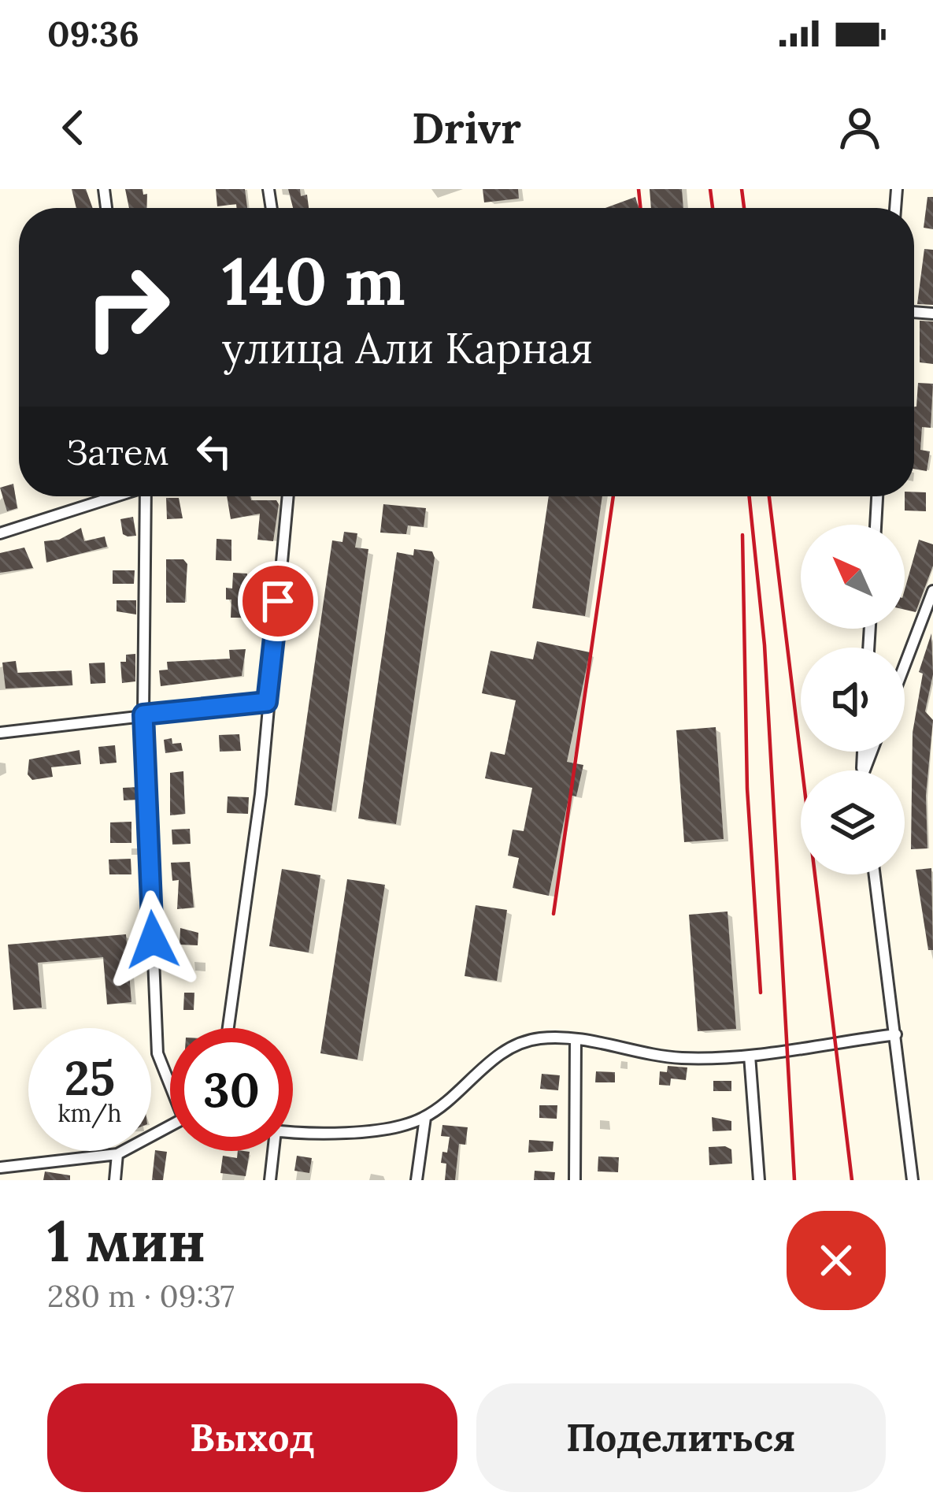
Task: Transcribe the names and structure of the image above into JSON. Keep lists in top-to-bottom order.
{
  "north": "top left",
  "page": {
    "status": "09:36",
    "header": "Drivr",
    "turn": ["140 m", "улица Али Карная"],
    "then": "Затем",
    "speed": "25 km/h",
    "limit": "30",
    "heading": ["1 мин", "280 m · 09:37"],
    "buttons": ["Выход", "Поделиться"]
  }
}
